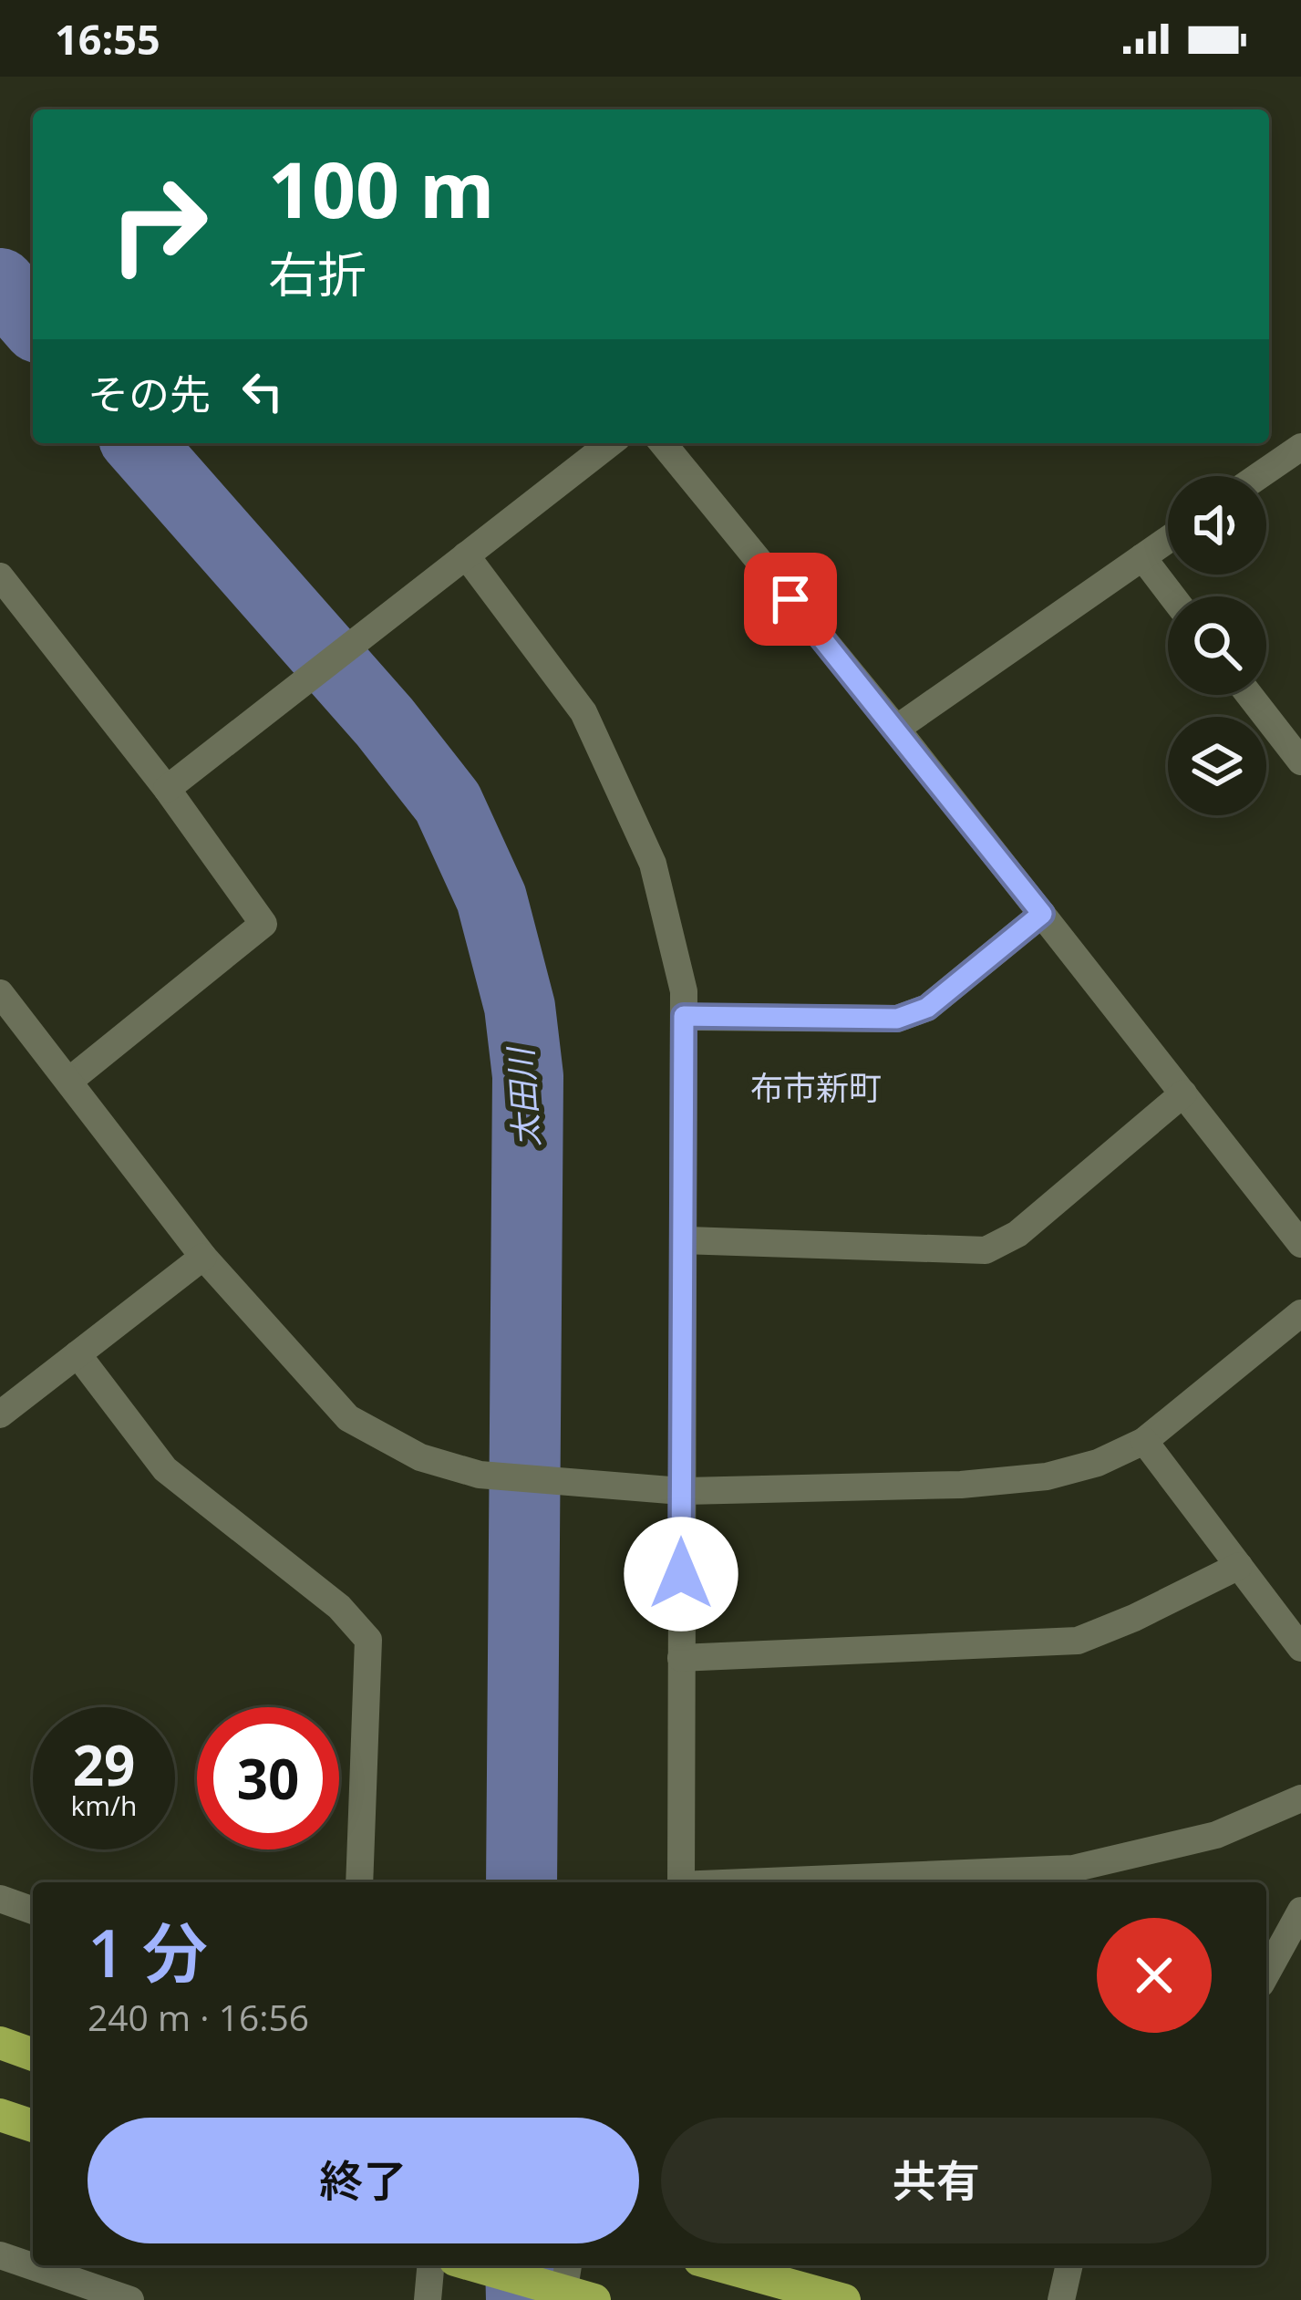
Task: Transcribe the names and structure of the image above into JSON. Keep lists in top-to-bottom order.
{
  "districts": ["布市新町"],
  "water": ["太田川"],
  "page": {
    "status": "16:55",
    "turn": ["100 m", "右折"],
    "then": "その先",
    "speed": "29 km/h",
    "limit": "30",
    "heading": ["1 分", "240 m · 16:56"],
    "buttons": ["終了", "共有"]
  }
}
